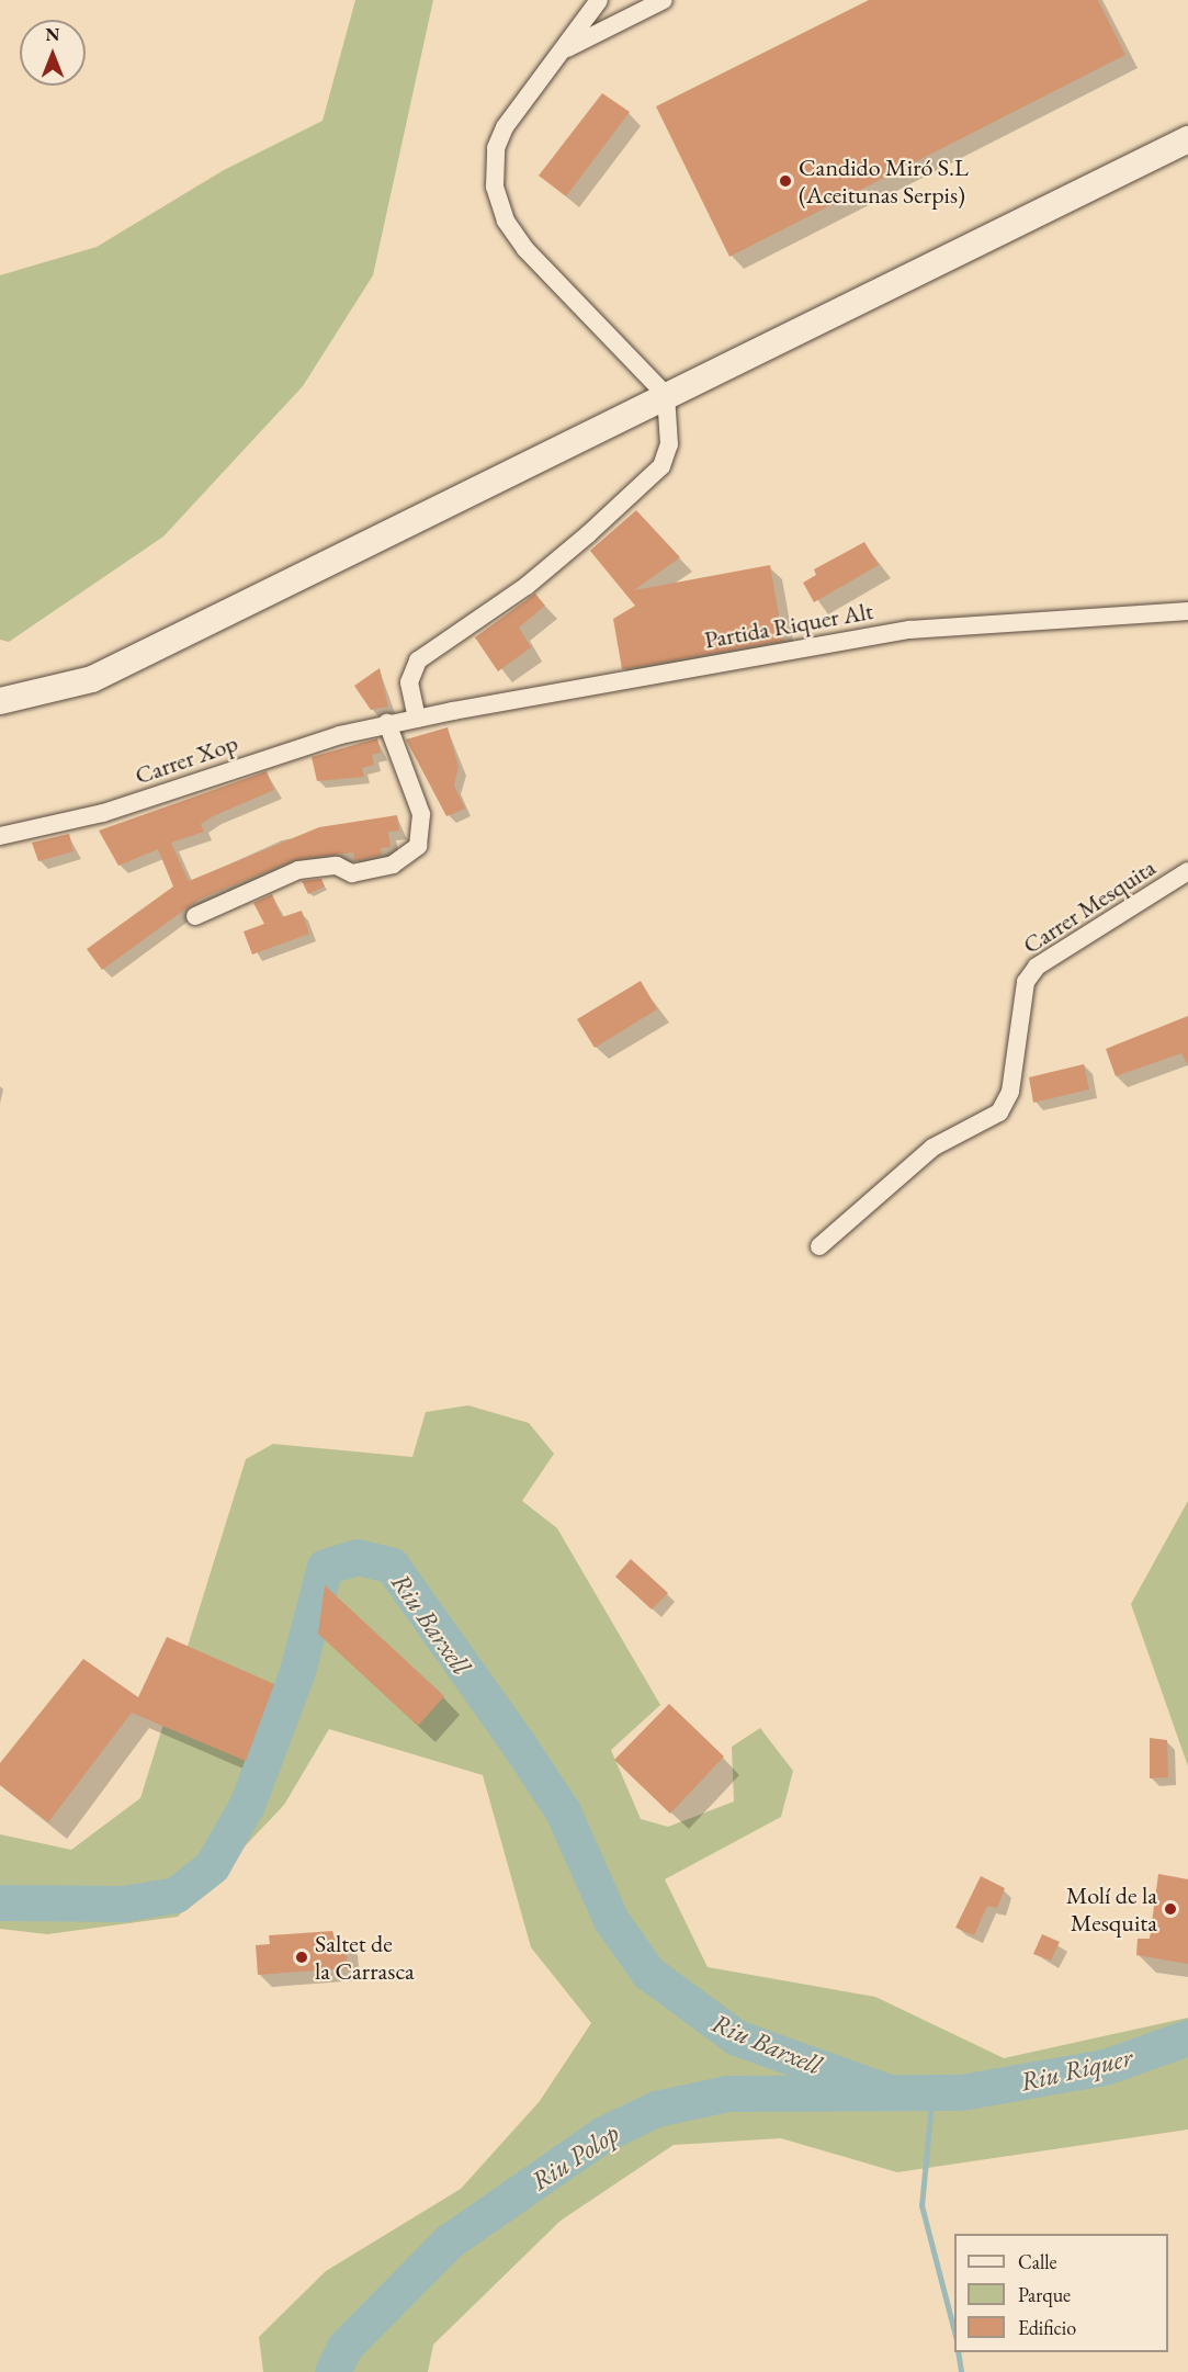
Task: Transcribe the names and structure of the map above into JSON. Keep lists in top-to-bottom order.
{
  "streets": {
    "street": ["Partida Riquer Alt", "Carrer Xop", "Carrer Mesquita"]
  },
  "crossings": [
    ["Partida Riquer Alt", "Carrer Xop"]
  ],
  "water": ["Riu Barxell", "Riu Riquer", "Riu Polop"],
  "places": ["Candido Miró S.L (Aceitunas Serpis)", "Molí de la Mesquita", "Saltet de la Carrasca"],
  "legend": ["Calle", "Parque", "Edificio"],
  "north": "top"
}
